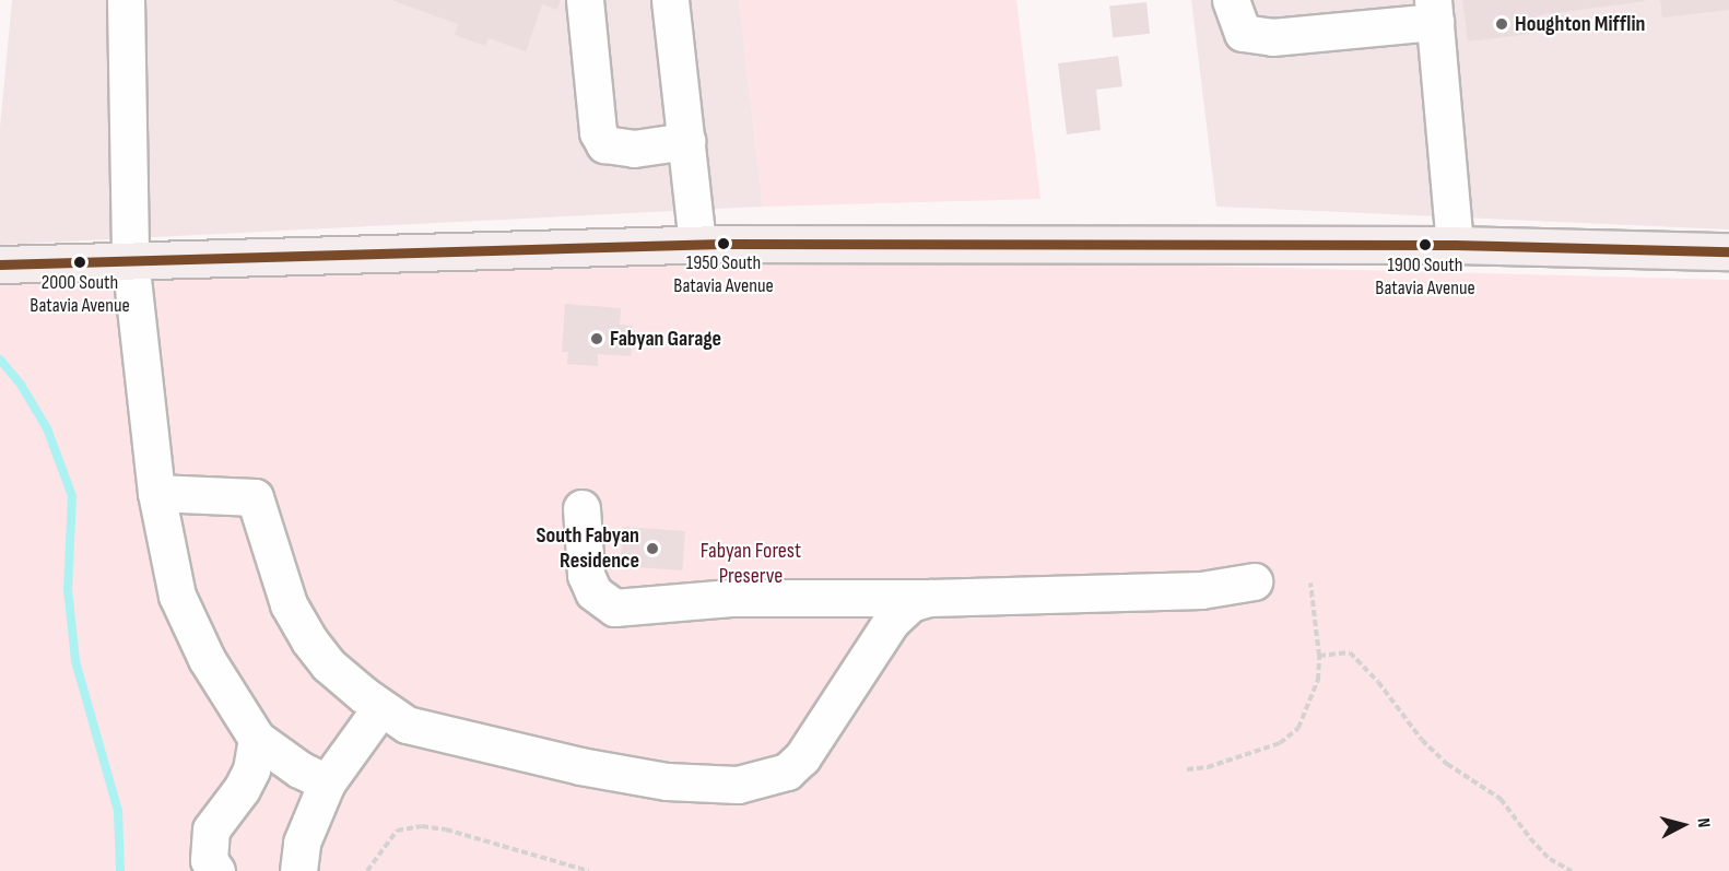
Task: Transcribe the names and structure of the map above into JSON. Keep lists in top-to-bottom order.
{
  "parks": ["Fabyan Forest Preserve"],
  "places": [
    "Houghton Mifflin",
    "1950 South Batavia Avenue",
    "1900 South Batavia Avenue",
    "2000 South Batavia Avenue",
    "Fabyan Garage",
    "South Fabyan Residence"
  ],
  "north": "right"
}
